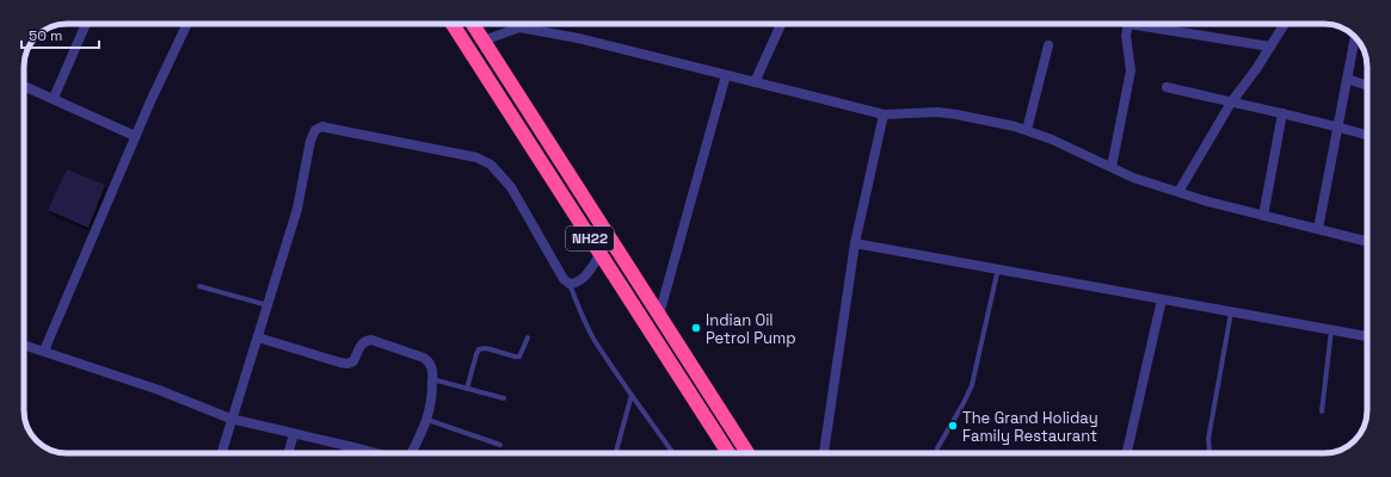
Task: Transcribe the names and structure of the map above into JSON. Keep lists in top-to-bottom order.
{
  "streets": {
    "highway": ["NH22"]
  },
  "places": ["Indian Oil Petrol Pump", "The Grand Holiday Family Restaurant"],
  "scale_bar": "50 m"
}
